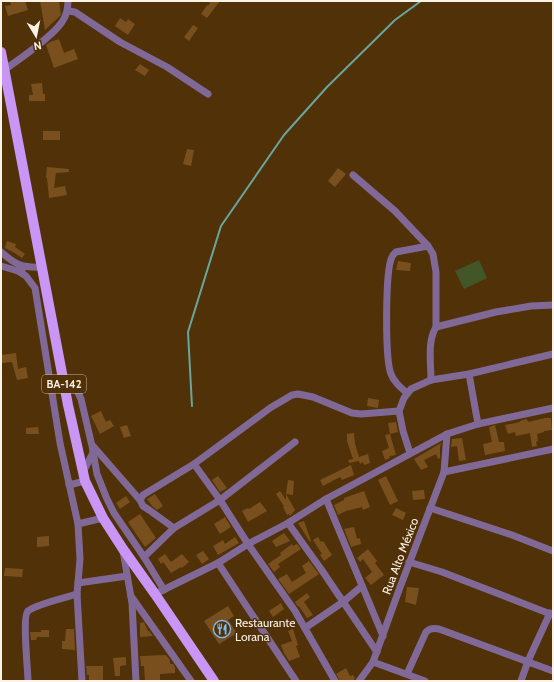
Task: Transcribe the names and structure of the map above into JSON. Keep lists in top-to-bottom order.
{
  "streets": {
    "main road": ["BA-142"],
    "street": ["Rua Alto México"]
  },
  "places": {
    "restaurant": ["Restaurante Lorana"]
  },
  "north": "bottom"
}
